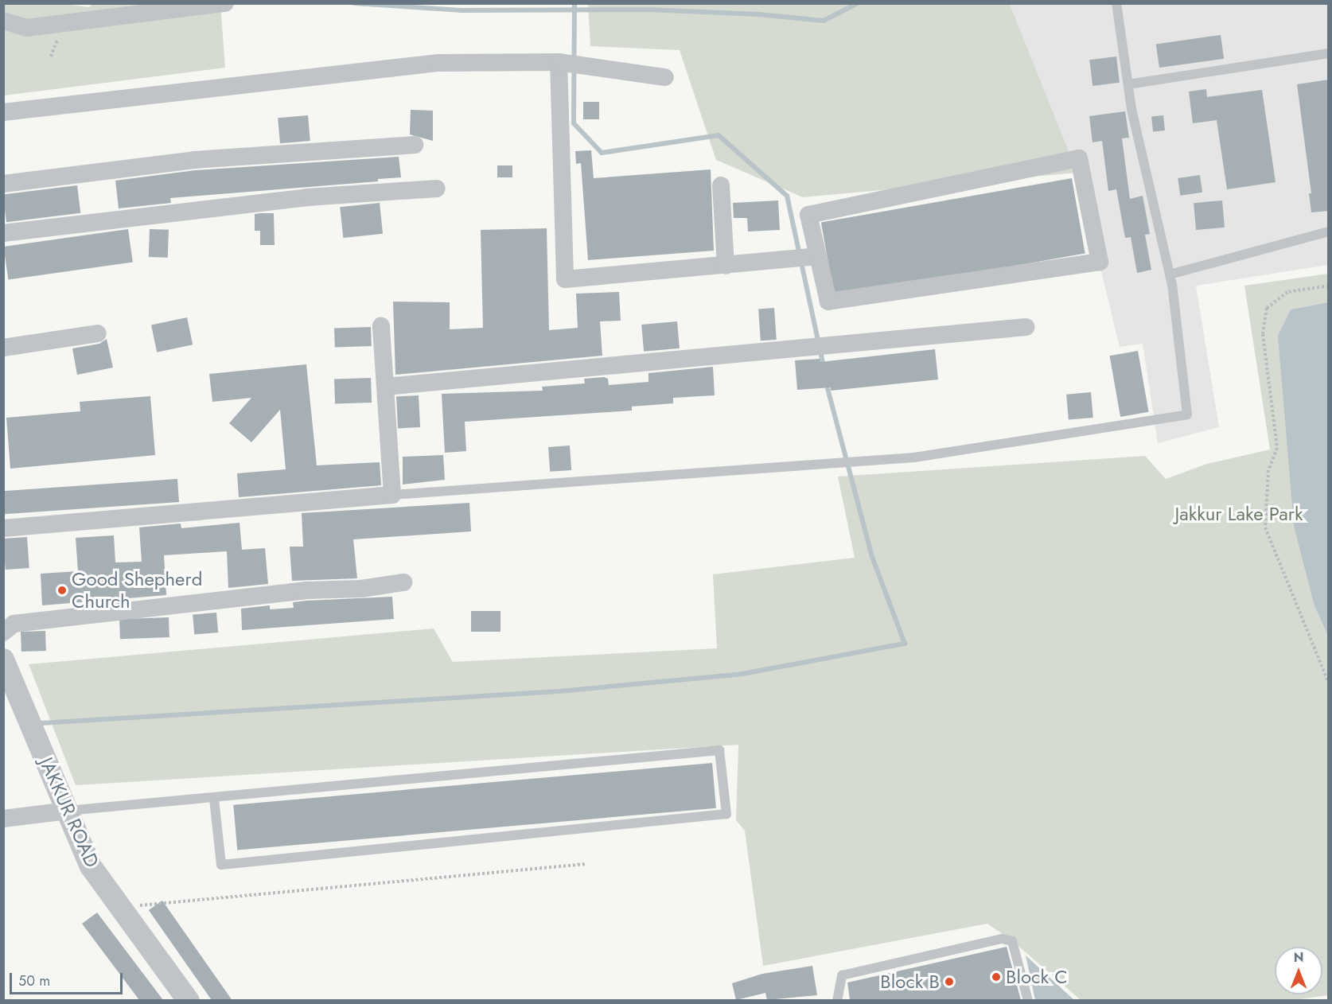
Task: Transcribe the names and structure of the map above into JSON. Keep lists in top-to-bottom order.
{
  "streets": {
    "street": ["JAKKUR ROAD"]
  },
  "parks": ["Jakkur Lake Park"],
  "places": ["Good Shepherd Church", "Block C", "Block B"],
  "scale_bar": "50 m",
  "north": "top"
}
